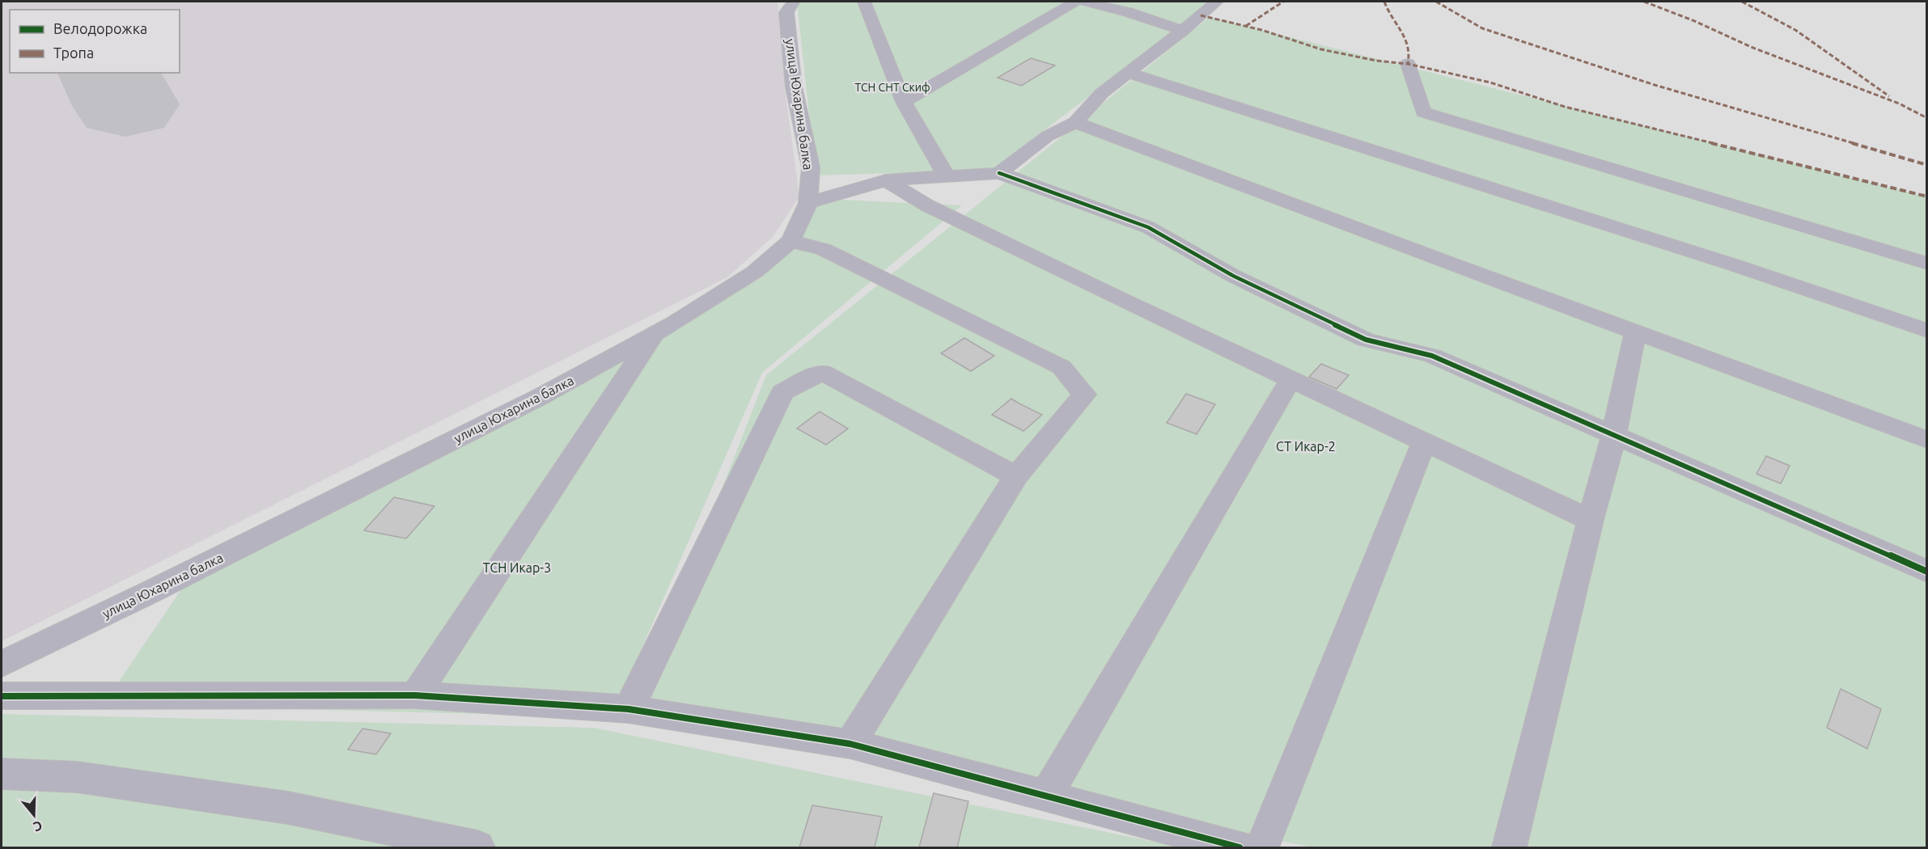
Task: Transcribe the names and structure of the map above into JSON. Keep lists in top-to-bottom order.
{
  "streets": {
    "street": ["улица Юхарина балка"]
  },
  "parks": ["ТСН СНТ Скиф", "СТ Икар-2", "ТСН Икар-3"],
  "legend": ["Велодорожка", "Тропа"],
  "north": "bottom"
}
